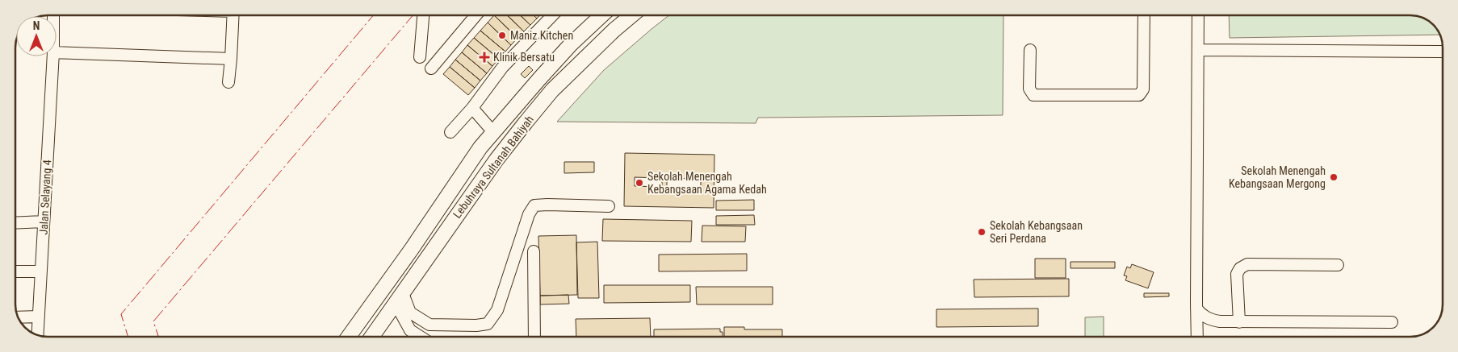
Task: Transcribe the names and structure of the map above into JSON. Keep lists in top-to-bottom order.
{
  "streets": {
    "main road": ["Lebuhraya Sultanah Bahiyah"],
    "street": ["Jalan Selayang 4"]
  },
  "places": {
    "other": [
      "Maniz Kitchen",
      "Sekolah Menengah Kebangsaan Mergong",
      "Sekolah Menengah Kebangsaan Agama Kedah",
      "Sekolah Kebangsaan Seri Perdana"
    ],
    "health": ["Klinik Bersatu"]
  },
  "north": "top"
}
